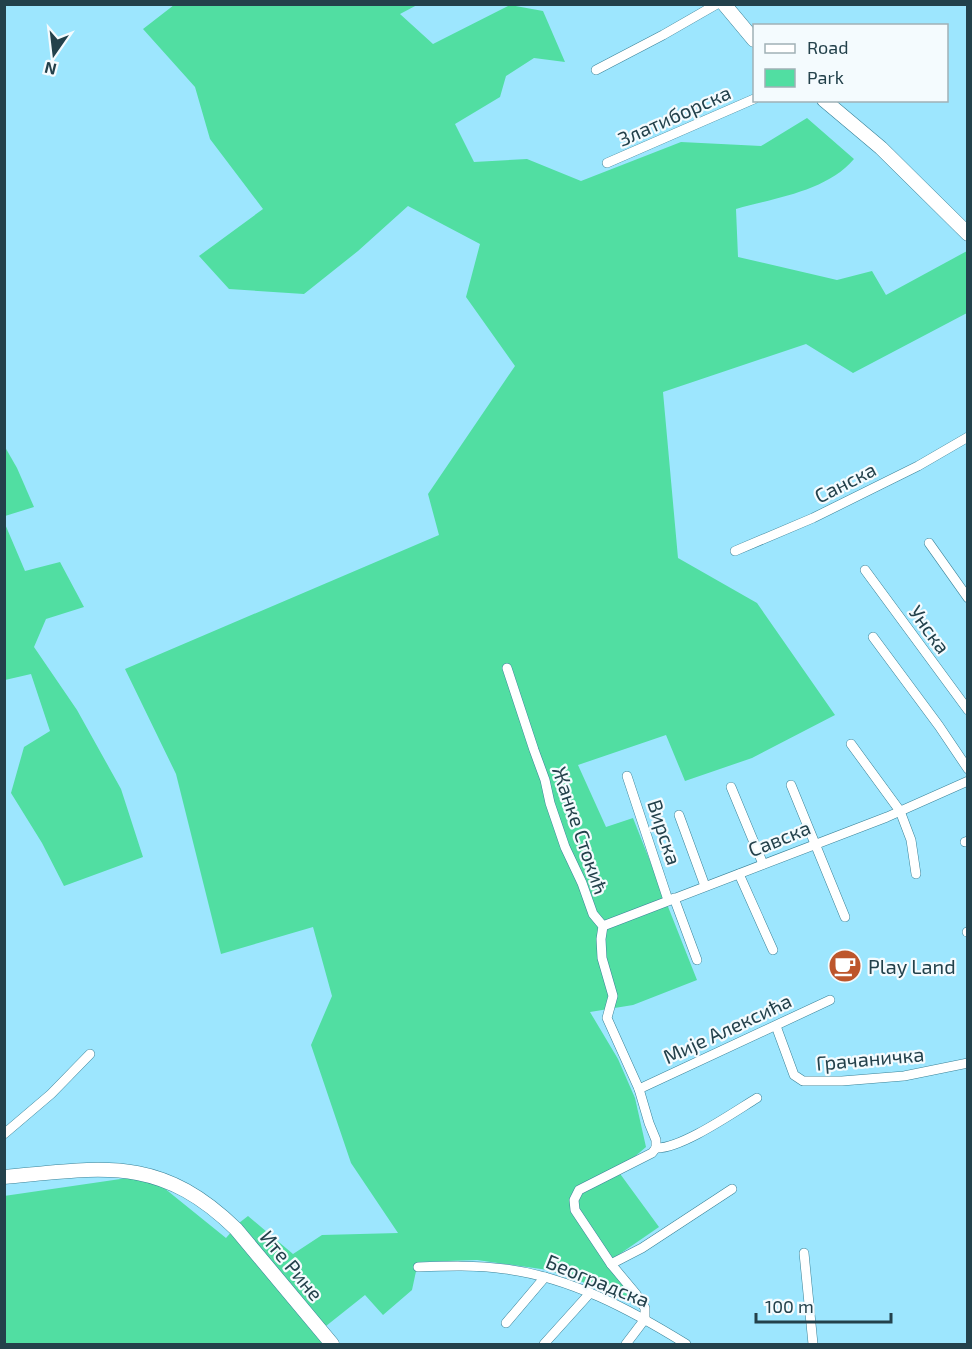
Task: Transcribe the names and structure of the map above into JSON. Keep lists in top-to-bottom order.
{
  "streets": {
    "street": [
      "Златиборска",
      "Санска",
      "Унска",
      "Жанке Стокић",
      "Вирска",
      "Савска",
      "Мије Алексића",
      "Грачаничка",
      "Ите Рине",
      "Београдска"
    ]
  },
  "crossings": [
    ["Жанке Стокић", "Савска"],
    ["Вирска", "Савска"],
    ["Мије Алексића", "Грачаничка"]
  ],
  "places": {
    "cafe": ["Play Land"]
  },
  "legend": ["Road", "Park"],
  "scale_bar": "100 m",
  "north": "bottom"
}
